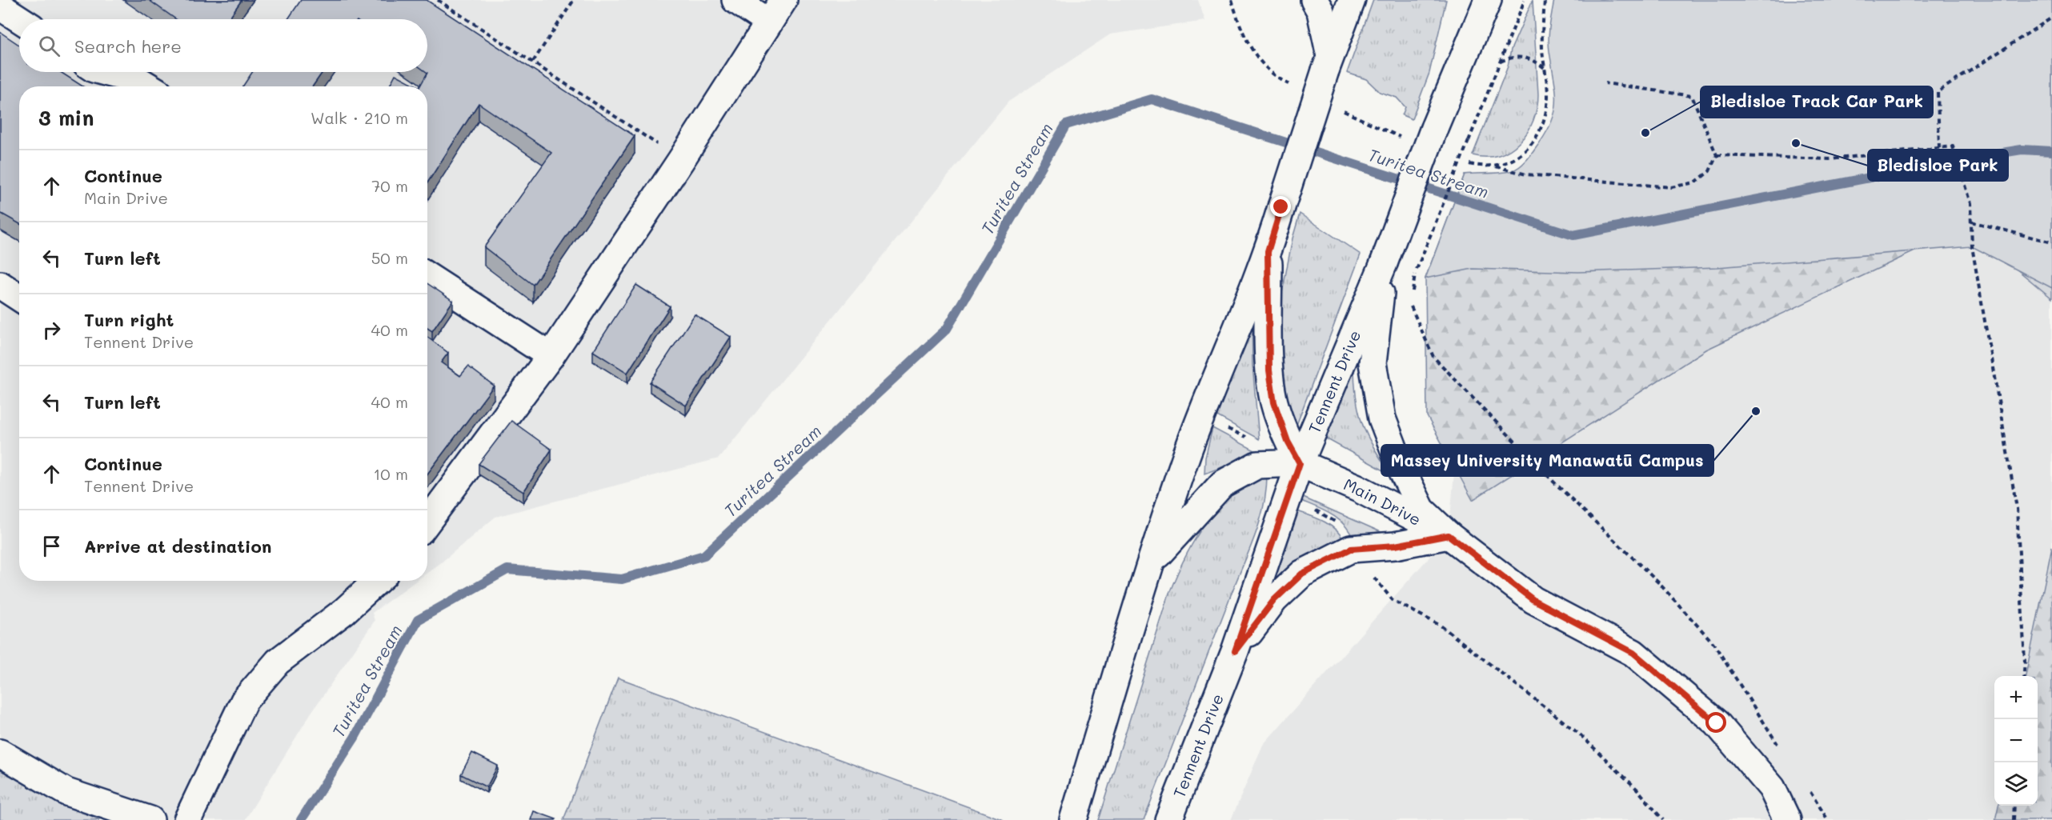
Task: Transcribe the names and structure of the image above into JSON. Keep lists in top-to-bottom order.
{
  "streets": {
    "main road": ["Tennent Drive", "Main Drive"]
  },
  "crossings": [
    ["Tennent Drive", "Main Drive"]
  ],
  "water": ["Turitea Stream"],
  "places": ["Bledisloe Track Car Park", "Bledisloe Park", "Massey University Manawatū Campus"],
  "page": {
    "search": "Search here",
    "heading": ["3 min", "Walk · 210 m"],
    "list": [
      ["Continue", "Main Drive", "70 m"],
      ["Turn left", "50 m"],
      ["Turn right", "Tennent Drive", "40 m"],
      ["Turn left", "40 m"],
      ["Continue", "Tennent Drive", "10 m"],
      "Arrive at destination"
    ],
    "map_buttons": ["+", "−"]
  }
}
